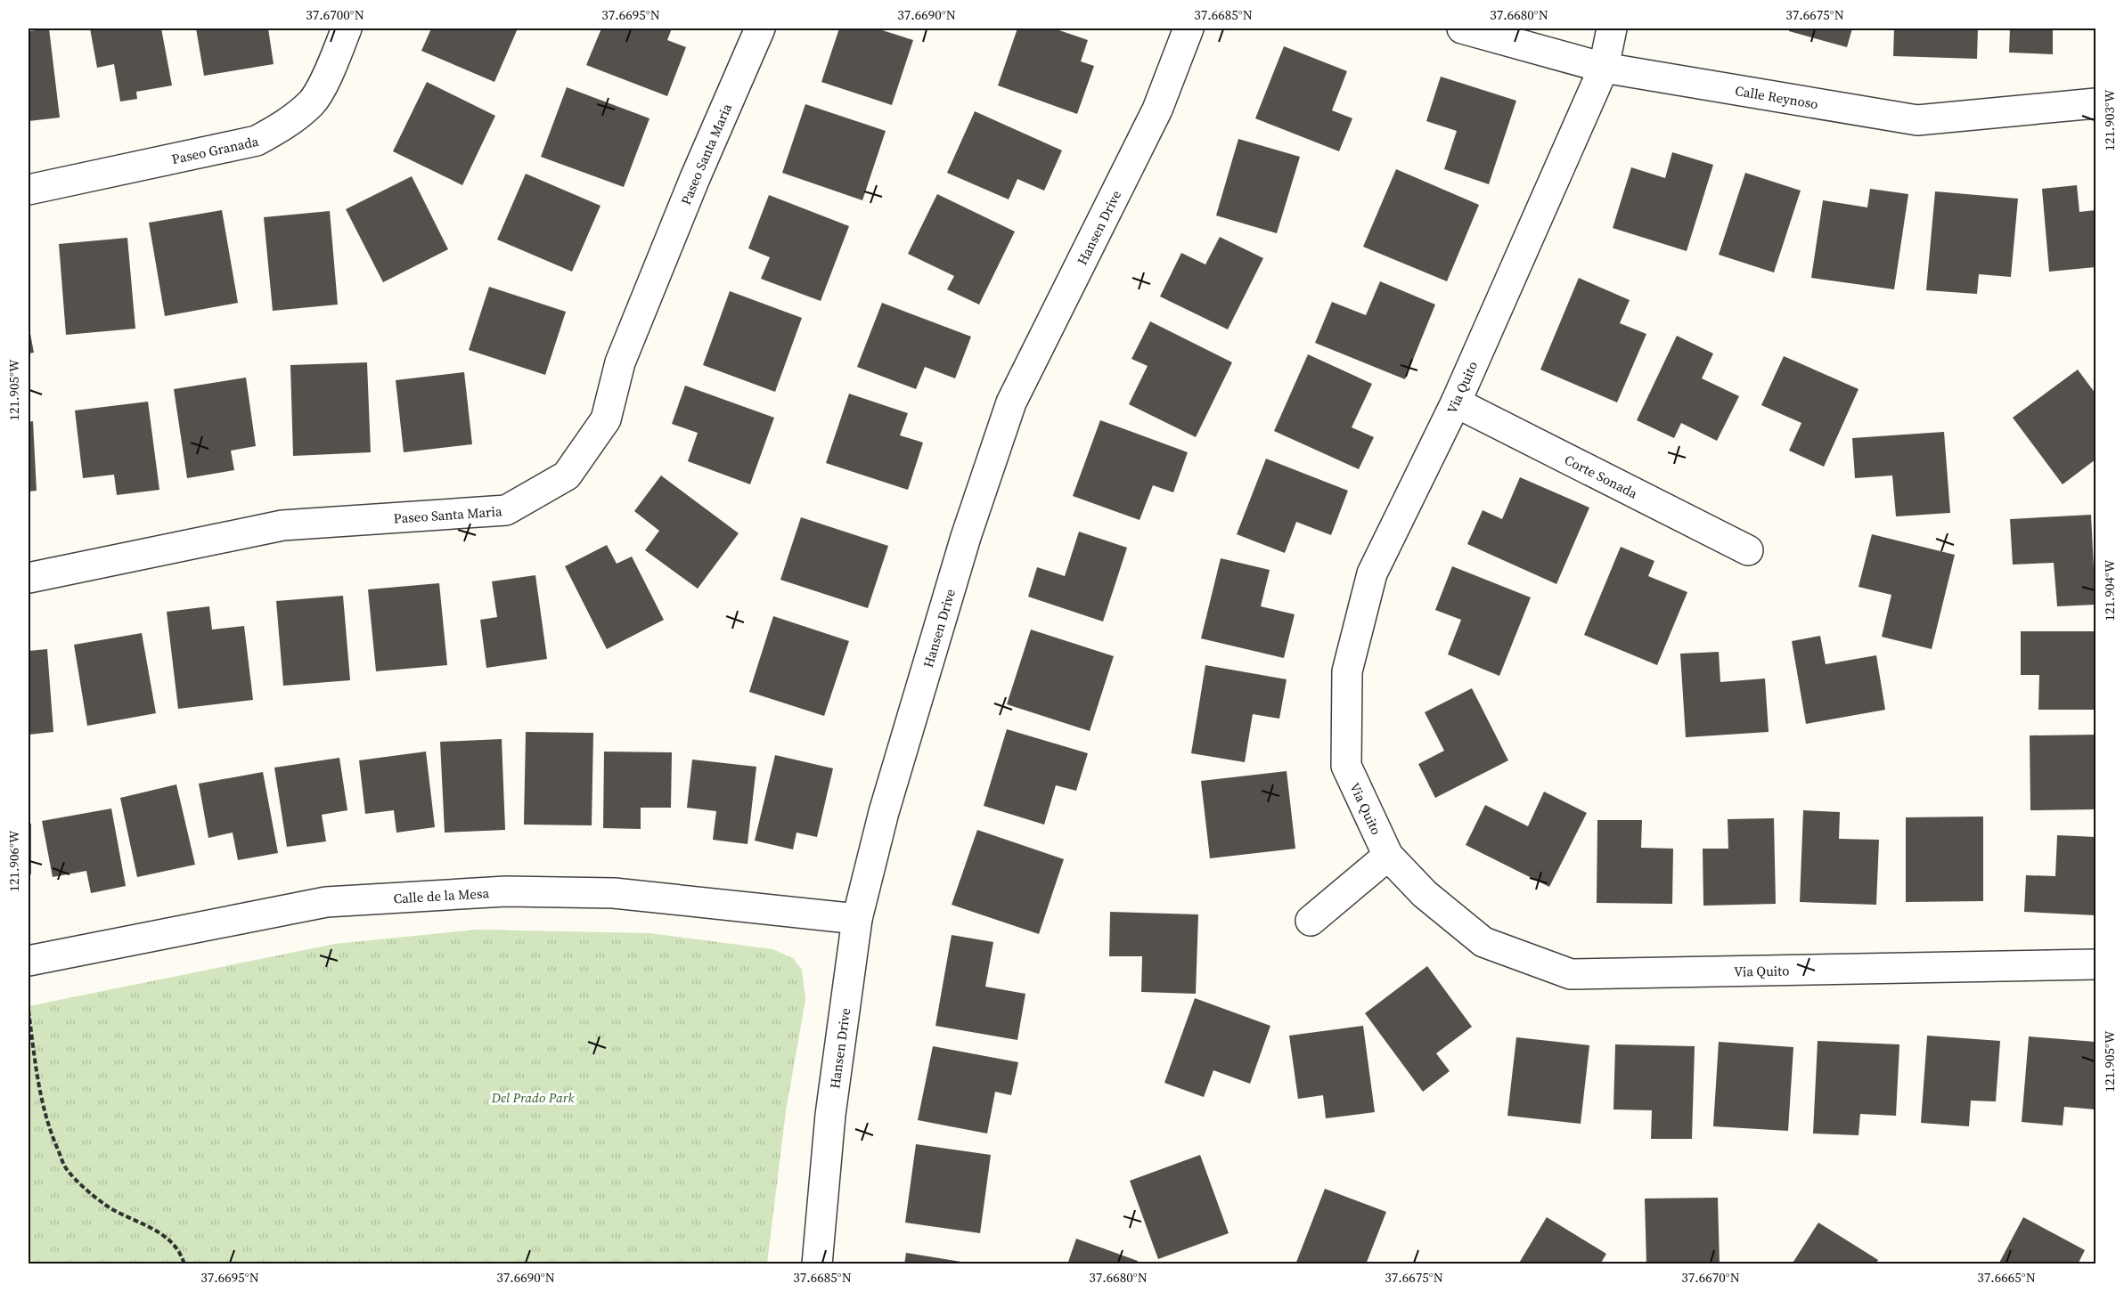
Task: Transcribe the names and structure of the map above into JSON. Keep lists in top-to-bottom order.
{
  "streets": {
    "street": [
      "Calle Reynoso",
      "Paseo Granada",
      "Paseo Santa Maria",
      "Hansen Drive",
      "Via Quito",
      "Corte Sonada",
      "Calle de la Mesa"
    ]
  },
  "crossings": [
    ["Calle Reynoso", "Via Quito"],
    ["Hansen Drive", "Calle de la Mesa"],
    ["Via Quito", "Corte Sonada"]
  ],
  "parks": ["Del Prado Park"],
  "coordinates": [
    "37.6700°N",
    "37.6695°N",
    "37.6690°N",
    "37.6685°N",
    "37.6680°N",
    "37.6675°N",
    "121.903°W",
    "121.905°W",
    "121.904°W",
    "121.906°W",
    "37.6670°N",
    "37.6665°N"
  ]
}
